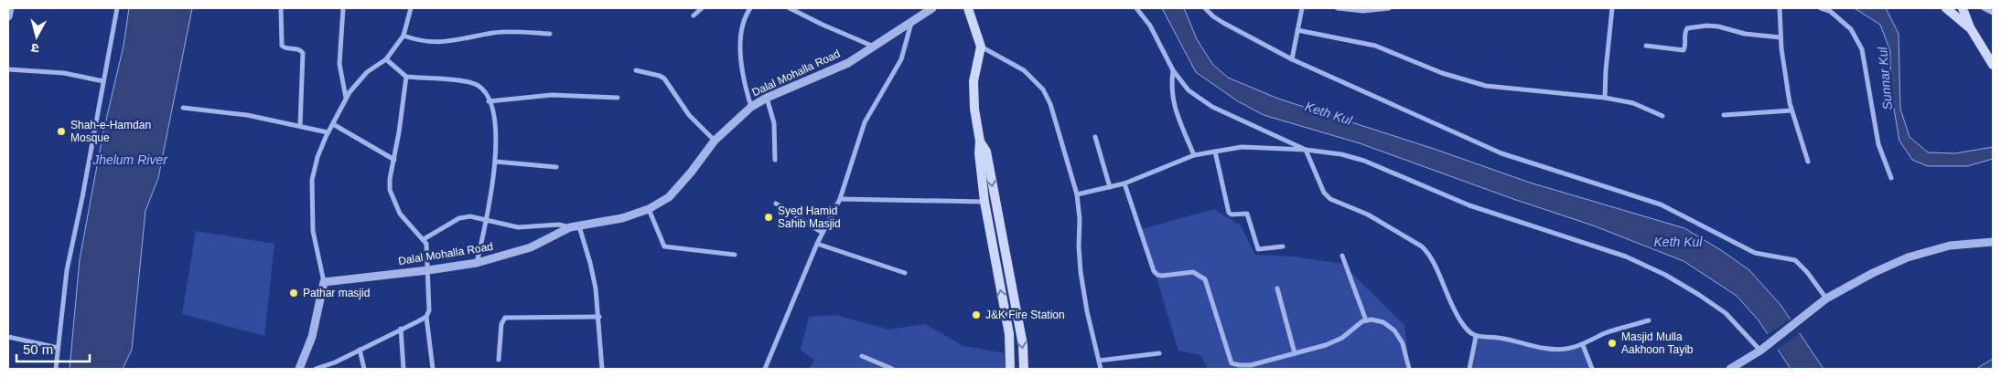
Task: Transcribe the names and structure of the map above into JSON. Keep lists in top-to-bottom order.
{
  "streets": {
    "street": ["Dalal Mohalla Road"]
  },
  "water": ["Sunnar Kul", "Keth Kul", "Jhelum River"],
  "places": [
    "Shah-e-Hamdan Mosque",
    "Syed Hamid Sahib Masjid",
    "Pathar masjid",
    "J&K Fire Station",
    "Masjid Mulla Aakhoon Tayib"
  ],
  "scale_bar": "50 m",
  "north": "bottom"
}
